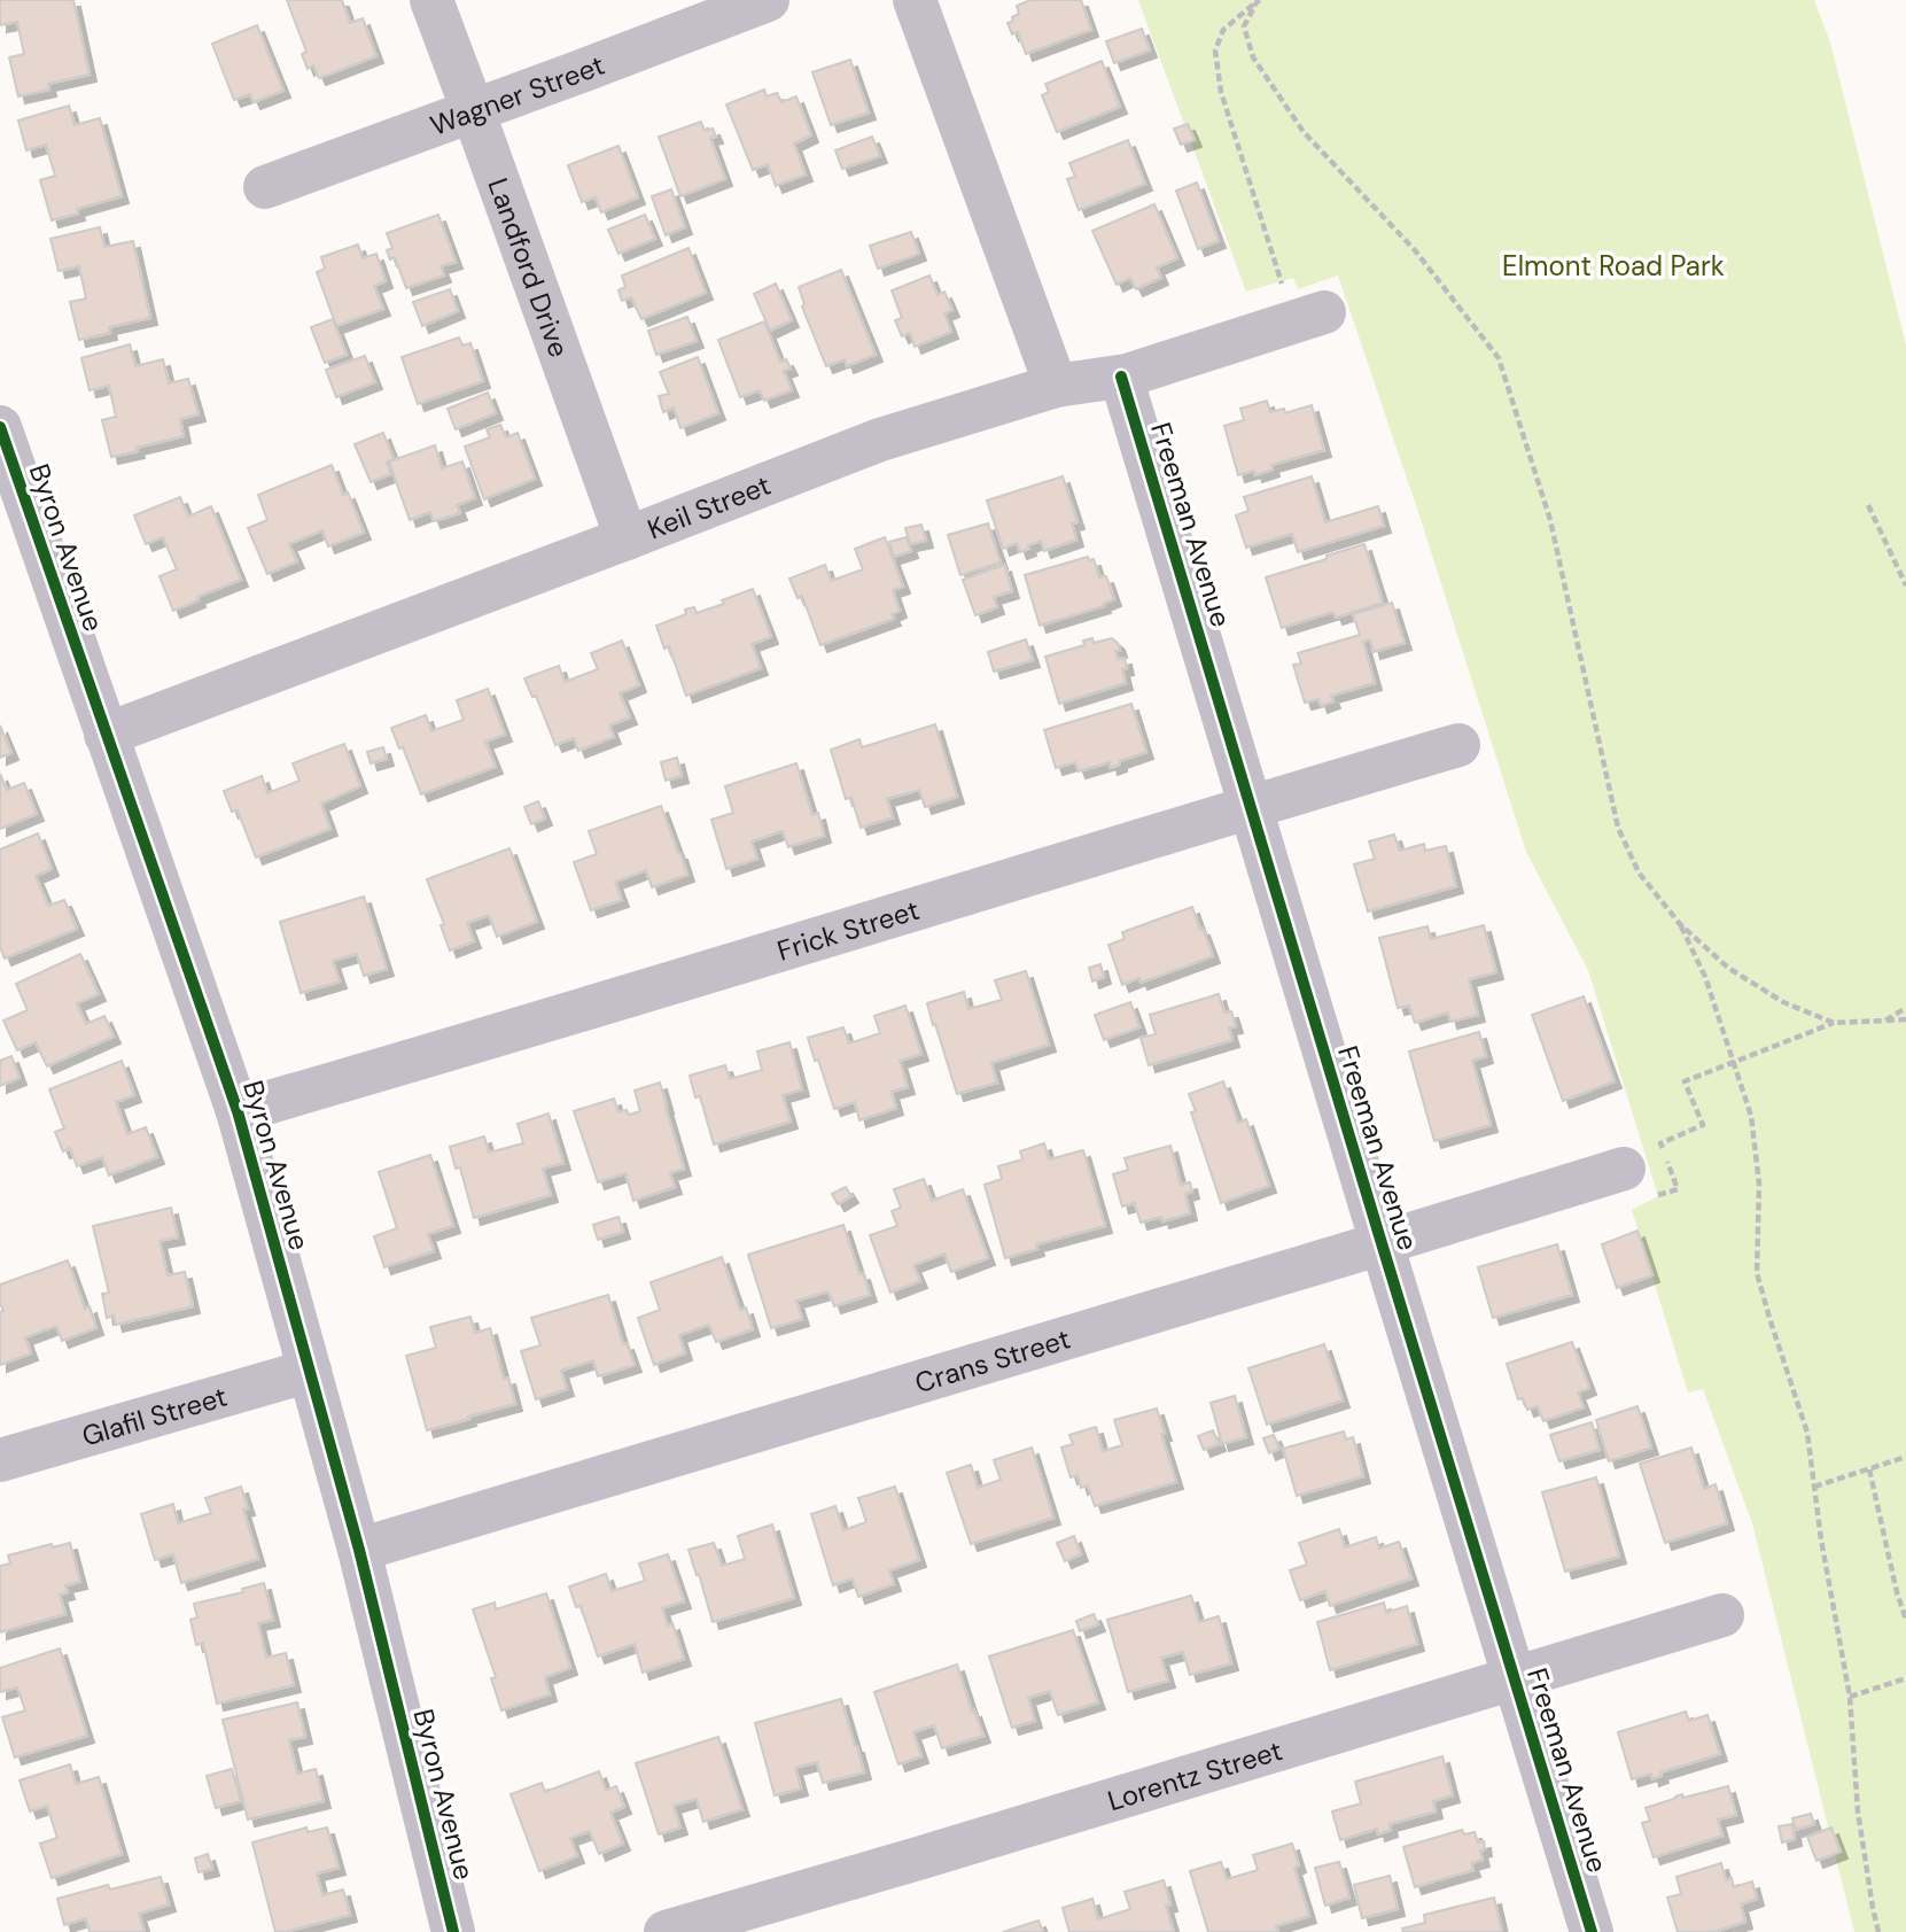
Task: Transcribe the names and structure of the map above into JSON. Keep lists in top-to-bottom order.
{
  "streets": {
    "street": [
      "Wagner Street",
      "Landford Drive",
      "Keil Street",
      "Freeman Avenue",
      "Byron Avenue",
      "Frick Street",
      "Crans Street",
      "Glafil Street",
      "Lorentz Street"
    ]
  },
  "crossings": [
    ["Wagner Street", "Landford Drive"],
    ["Landford Drive", "Keil Street"],
    ["Keil Street", "Freeman Avenue"],
    ["Keil Street", "Byron Avenue"],
    ["Freeman Avenue", "Frick Street"],
    ["Freeman Avenue", "Crans Street"],
    ["Freeman Avenue", "Lorentz Street"],
    ["Byron Avenue", "Frick Street"],
    ["Byron Avenue", "Crans Street"],
    ["Byron Avenue", "Glafil Street"]
  ],
  "parks": ["Elmont Road Park"]
}
